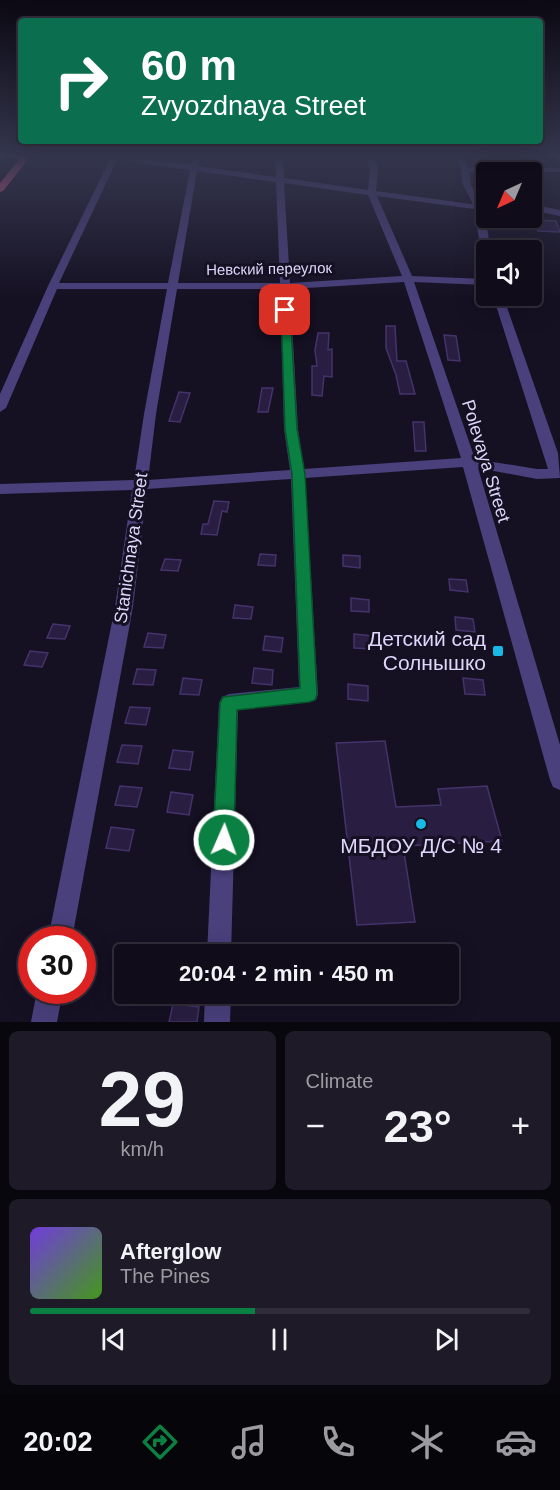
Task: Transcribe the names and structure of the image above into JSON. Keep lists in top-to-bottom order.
{
  "streets": {
    "street": ["Невский переулок", "Polevaya Street", "Stanichnaya Street"]
  },
  "crossings": [
    ["Невский переулок", "Polevaya Street"],
    ["Невский переулок", "Stanichnaya Street"]
  ],
  "places": {
    "transit": ["Детский сад Солнышко"],
    "other": ["МБДОУ Д/С № 4"]
  },
  "north": "bottom left",
  "page": {
    "turn": ["60 m", "Zvyozdnaya Street"],
    "limit": "30",
    "trip": "20:04 · 2 min · 450 m",
    "tile": [
      ["29", "km/h"],
      "Climate"
    ],
    "heat": ["−", "23°", "+"],
    "song": ["Afterglow", "The Pines"],
    "tabs": "20:02"
  }
}
